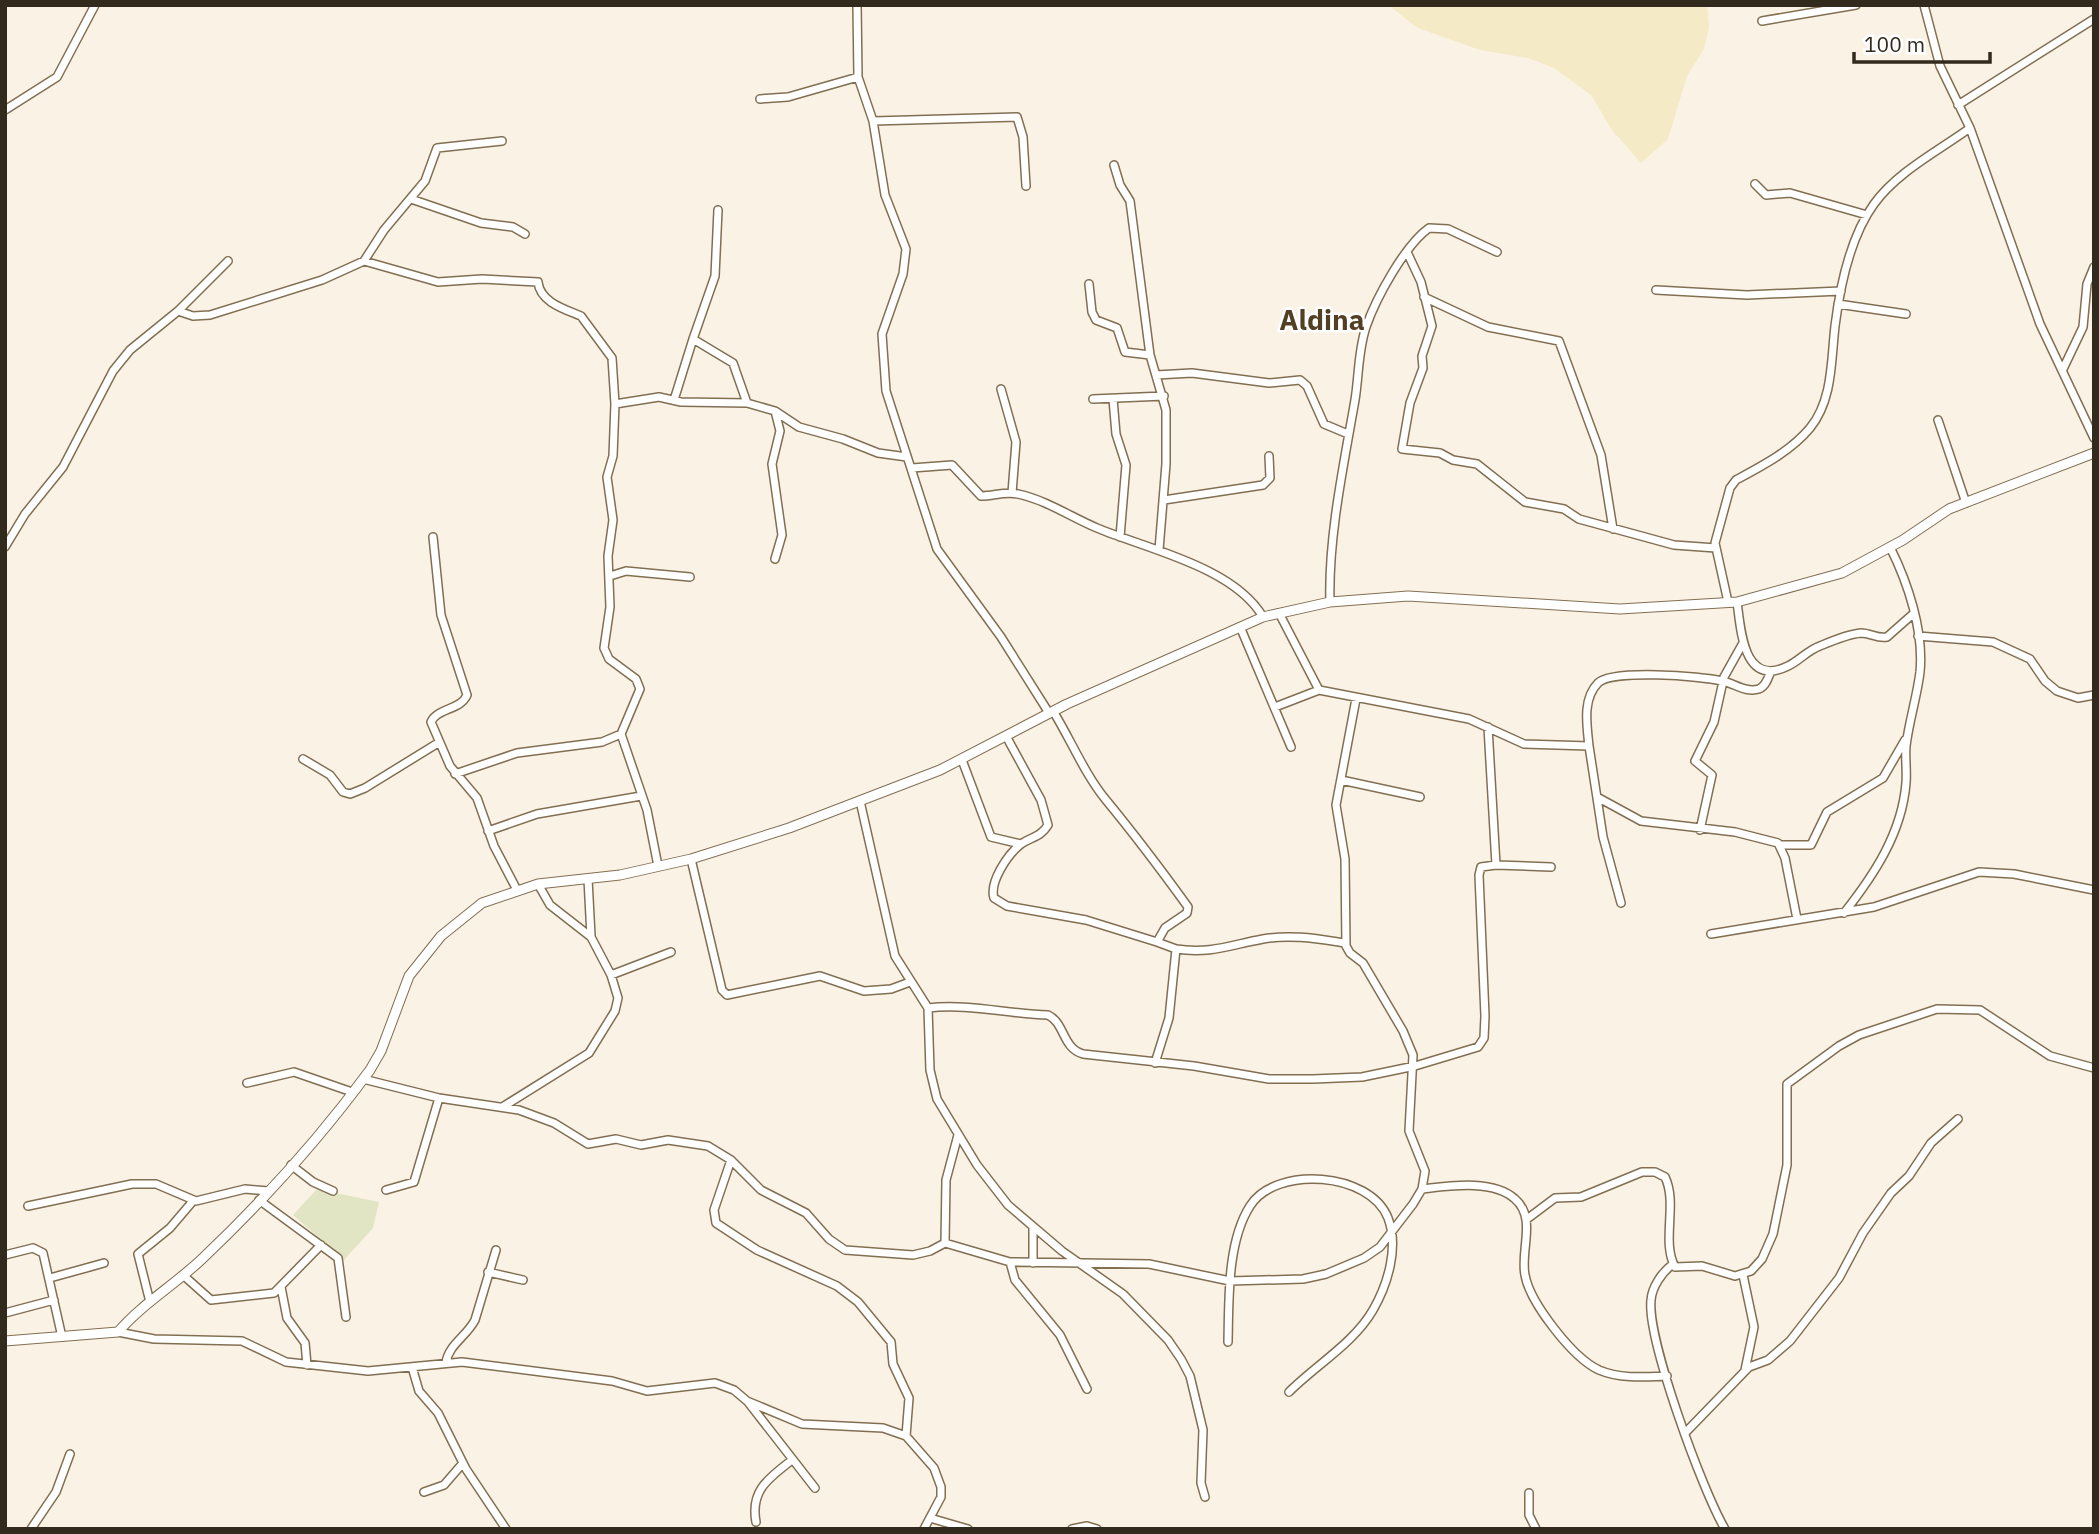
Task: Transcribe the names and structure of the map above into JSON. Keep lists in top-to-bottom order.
{
  "districts": ["Aldina"],
  "scale_bar": "100 m"
}
